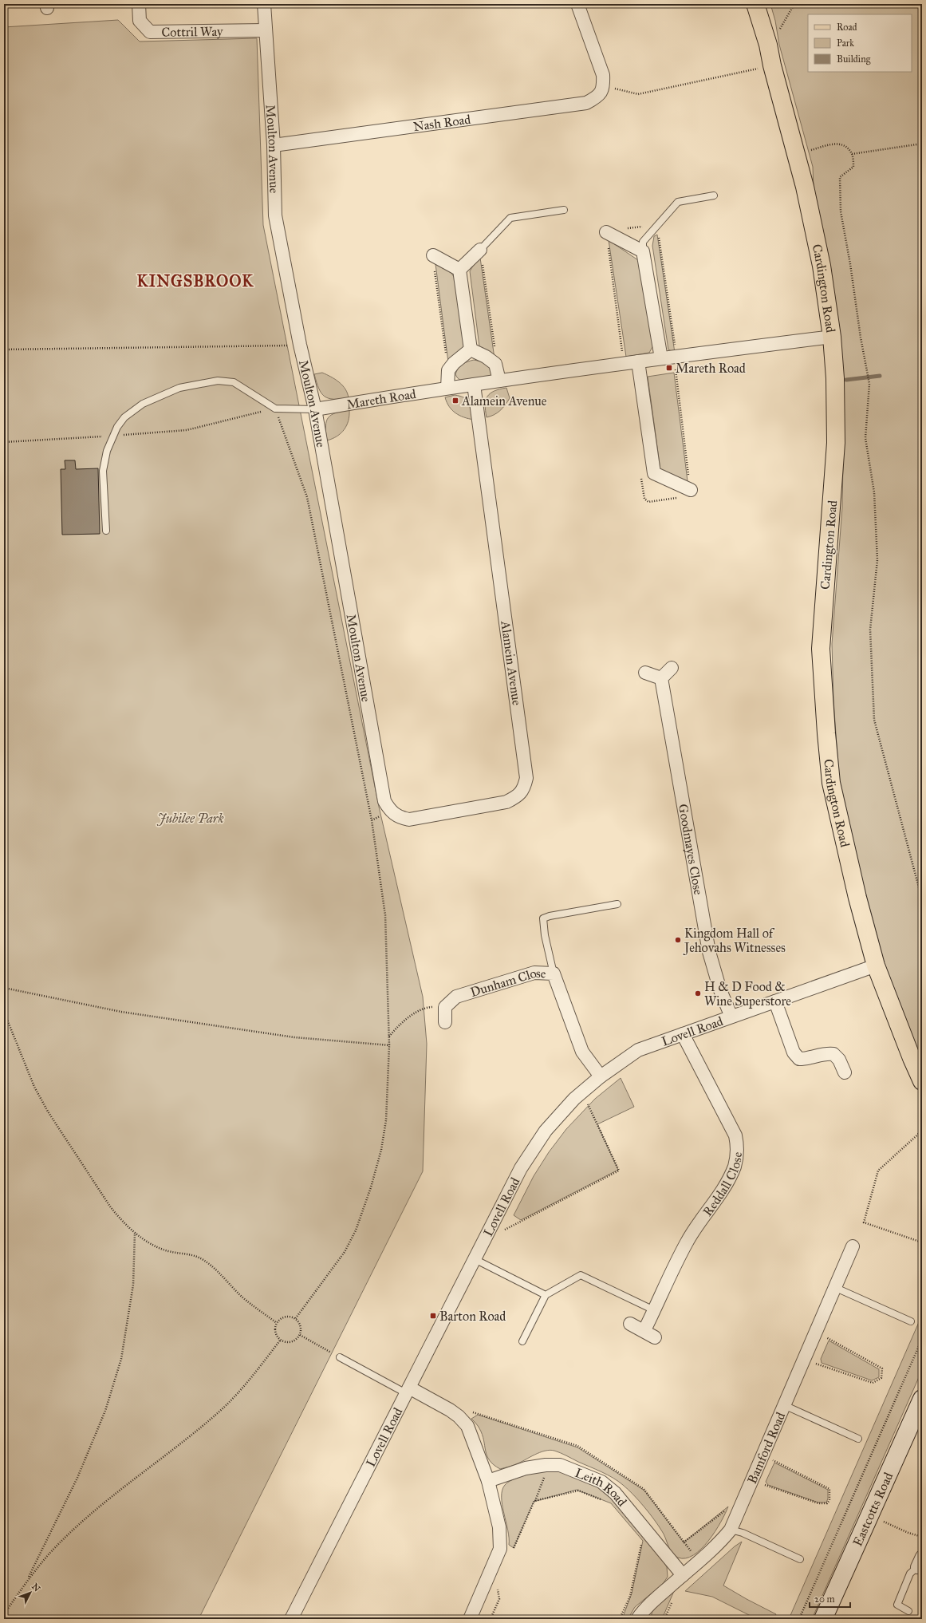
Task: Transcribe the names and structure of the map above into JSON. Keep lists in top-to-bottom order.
{
  "streets": {
    "main road": ["Cardington Road"],
    "street": [
      "Cottril Way",
      "Nash Road",
      "Moulton Avenue",
      "Mareth Road",
      "Alamein Avenue",
      "Goodmayes Close",
      "Dunham Close",
      "Lovell Road",
      "Reddall Close",
      "Bamford Road",
      "Leith Road",
      "Eastcotts Road"
    ]
  },
  "crossings": [
    ["Cottril Way", "Moulton Avenue"],
    ["Nash Road", "Moulton Avenue"],
    ["Moulton Avenue", "Mareth Road"],
    ["Moulton Avenue", "Alamein Avenue"],
    ["Cardington Road", "Mareth Road"],
    ["Cardington Road", "Lovell Road"],
    ["Mareth Road", "Alamein Avenue"],
    ["Goodmayes Close", "Lovell Road"],
    ["Dunham Close", "Lovell Road"],
    ["Lovell Road", "Reddall Close"],
    ["Bamford Road", "Leith Road"]
  ],
  "districts": ["KINGSBROOK"],
  "parks": ["Jubilee Park"],
  "places": {
    "transit": ["Mareth Road", "Alamein Avenue", "Barton Road"],
    "other": ["Kingdom Hall of Jehovahs Witnesses", "H & D Food & Wine Superstore"]
  },
  "legend": ["Road", "Park", "Building"],
  "scale_bar": "20 m",
  "north": "top right"
}
